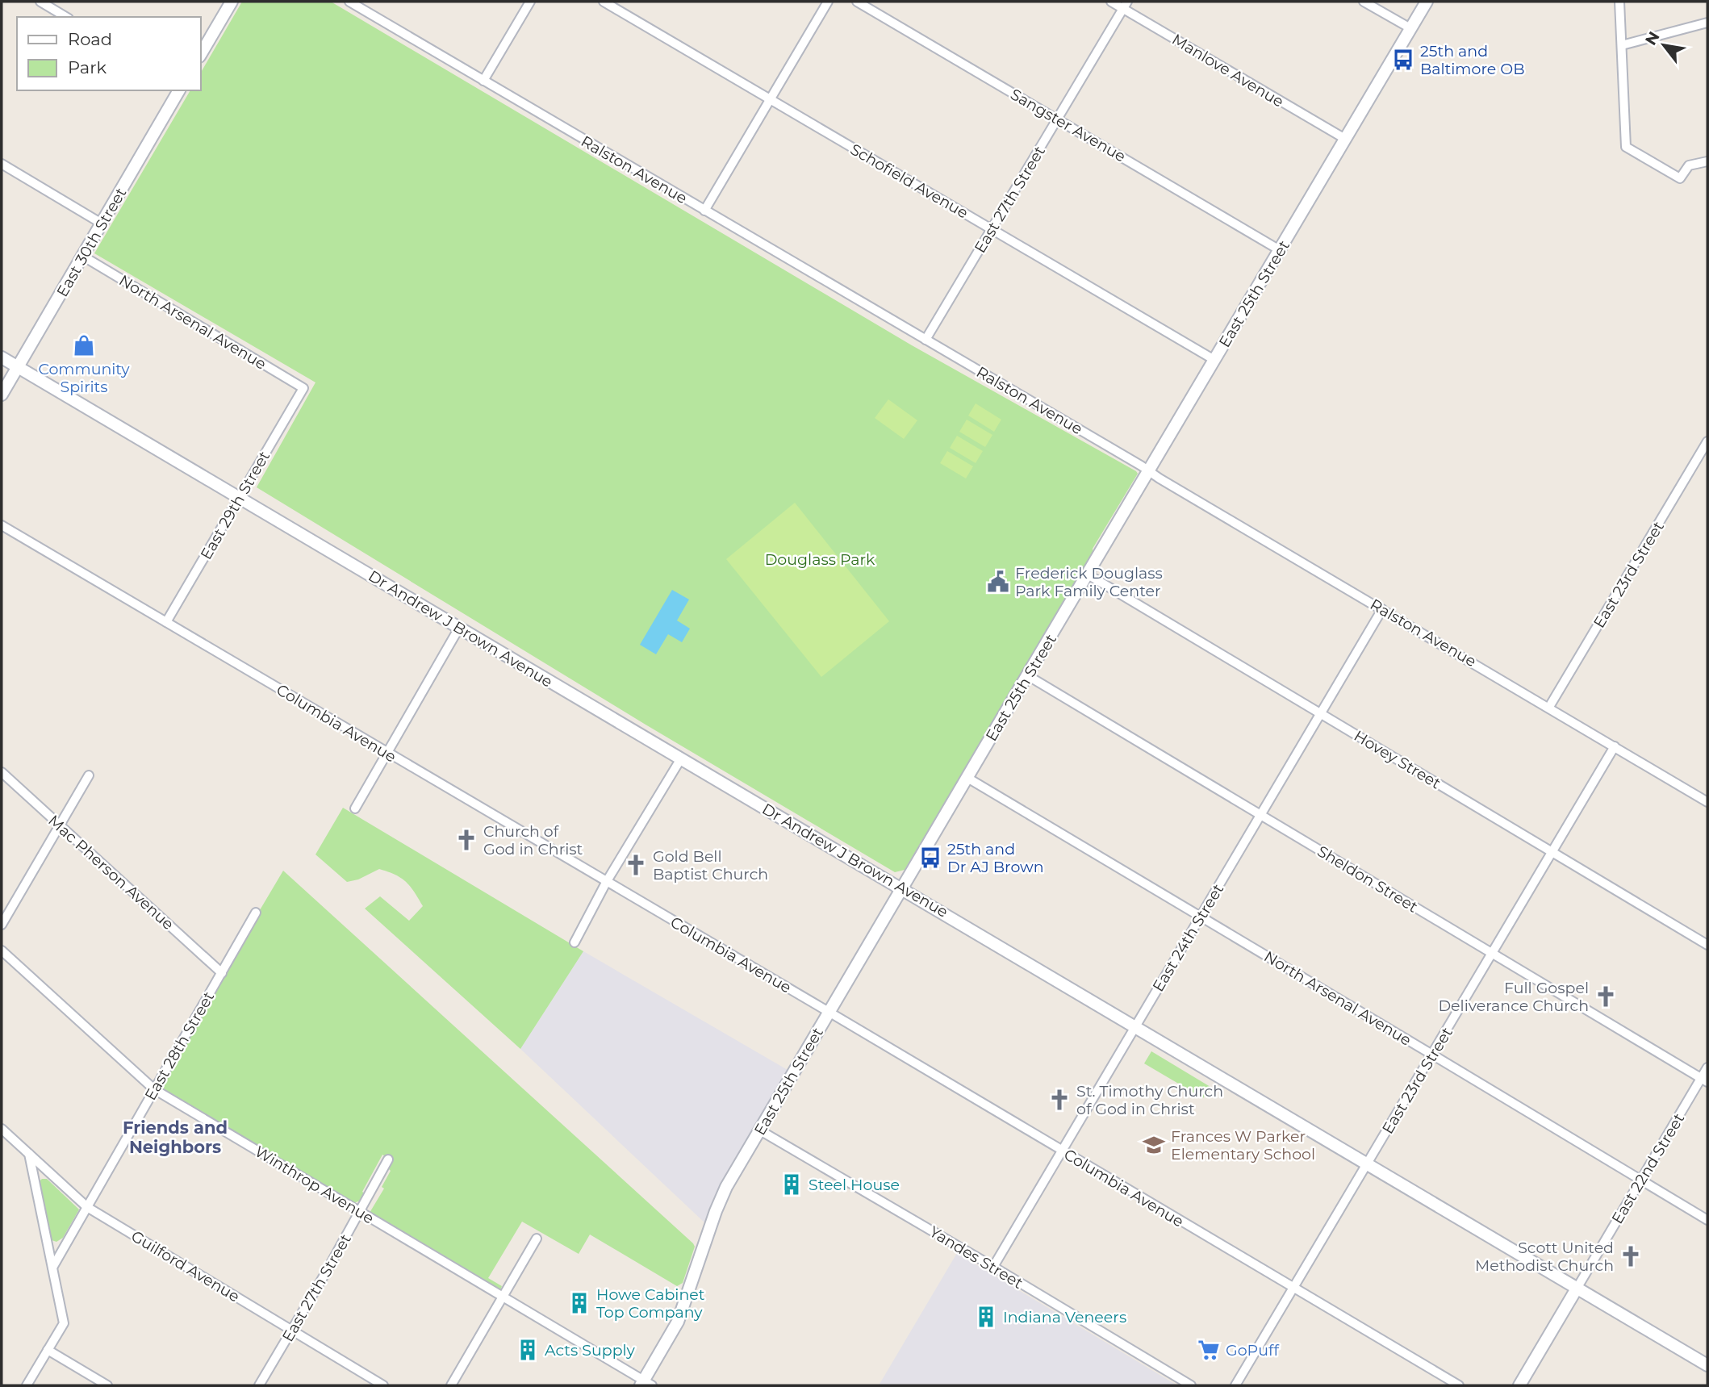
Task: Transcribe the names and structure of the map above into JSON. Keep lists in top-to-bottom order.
{
  "streets": {
    "main road": [
      "East 30th Street",
      "East 25th Street",
      "Dr Andrew J Brown Avenue",
      "East 22nd Street"
    ],
    "street": [
      "Manlove Avenue",
      "Sangster Avenue",
      "Ralston Avenue",
      "Schofield Avenue",
      "East 27th Street",
      "North Arsenal Avenue",
      "East 29th Street",
      "East 23rd Street",
      "Columbia Avenue",
      "Hovey Street",
      "Mac Pherson Avenue",
      "Sheldon Street",
      "East 24th Street",
      "East 28th Street",
      "Winthrop Avenue",
      "Yandes Street",
      "Guilford Avenue"
    ]
  },
  "crossings": [
    ["Manlove Avenue", "East 27th Street"],
    ["Manlove Avenue", "East 25th Street"],
    ["Sangster Avenue", "East 27th Street"],
    ["Sangster Avenue", "East 25th Street"],
    ["Ralston Avenue", "East 27th Street"],
    ["Ralston Avenue", "East 25th Street"],
    ["Ralston Avenue", "East 23rd Street"],
    ["Ralston Avenue", "East 24th Street"],
    ["Schofield Avenue", "East 27th Street"],
    ["Schofield Avenue", "East 25th Street"],
    ["East 27th Street", "Winthrop Avenue"],
    ["East 27th Street", "Guilford Avenue"],
    ["East 30th Street", "North Arsenal Avenue"],
    ["East 30th Street", "Dr Andrew J Brown Avenue"],
    ["East 25th Street", "North Arsenal Avenue"],
    ["East 25th Street", "Dr Andrew J Brown Avenue"],
    ["East 25th Street", "Columbia Avenue"],
    ["East 25th Street", "Hovey Street"],
    ["East 25th Street", "Sheldon Street"],
    ["East 25th Street", "Winthrop Avenue"],
    ["East 25th Street", "Yandes Street"],
    ["North Arsenal Avenue", "East 29th Street"],
    ["North Arsenal Avenue", "East 23rd Street"],
    ["North Arsenal Avenue", "East 24th Street"],
    ["North Arsenal Avenue", "East 22nd Street"],
    ["East 29th Street", "Dr Andrew J Brown Avenue"],
    ["East 29th Street", "Columbia Avenue"],
    ["East 23rd Street", "Dr Andrew J Brown Avenue"],
    ["East 23rd Street", "Columbia Avenue"],
    ["East 23rd Street", "Hovey Street"],
    ["East 23rd Street", "Sheldon Street"],
    ["Dr Andrew J Brown Avenue", "East 24th Street"],
    ["Dr Andrew J Brown Avenue", "East 22nd Street"],
    ["Columbia Avenue", "East 24th Street"],
    ["Hovey Street", "East 24th Street"],
    ["Mac Pherson Avenue", "East 28th Street"],
    ["Sheldon Street", "East 24th Street"],
    ["Sheldon Street", "East 22nd Street"],
    ["East 24th Street", "Yandes Street"],
    ["East 28th Street", "Winthrop Avenue"],
    ["East 28th Street", "Guilford Avenue"]
  ],
  "districts": ["Friends and Neighbors"],
  "parks": ["Douglass Park"],
  "places": {
    "bus stop": ["25th and Baltimore OB", "25th and Dr AJ Brown"],
    "shop": ["Community Spirits"],
    "public building": ["Frederick Douglass Park Family Center"],
    "church": [
      "Church of God in Christ",
      "Gold Bell Baptist Church",
      "Full Gospel Deliverance Church",
      "St. Timothy Church of God in Christ",
      "Scott United Methodist Church"
    ],
    "school or university": ["Frances W Parker Elementary School"],
    "building": [
      "Steel House",
      "Howe Cabinet Top Company",
      "Indiana Veneers",
      "Acts Supply"
    ],
    "supermarket": ["GoPuff"]
  },
  "legend": ["Road", "Park"],
  "north": "top left"
}
